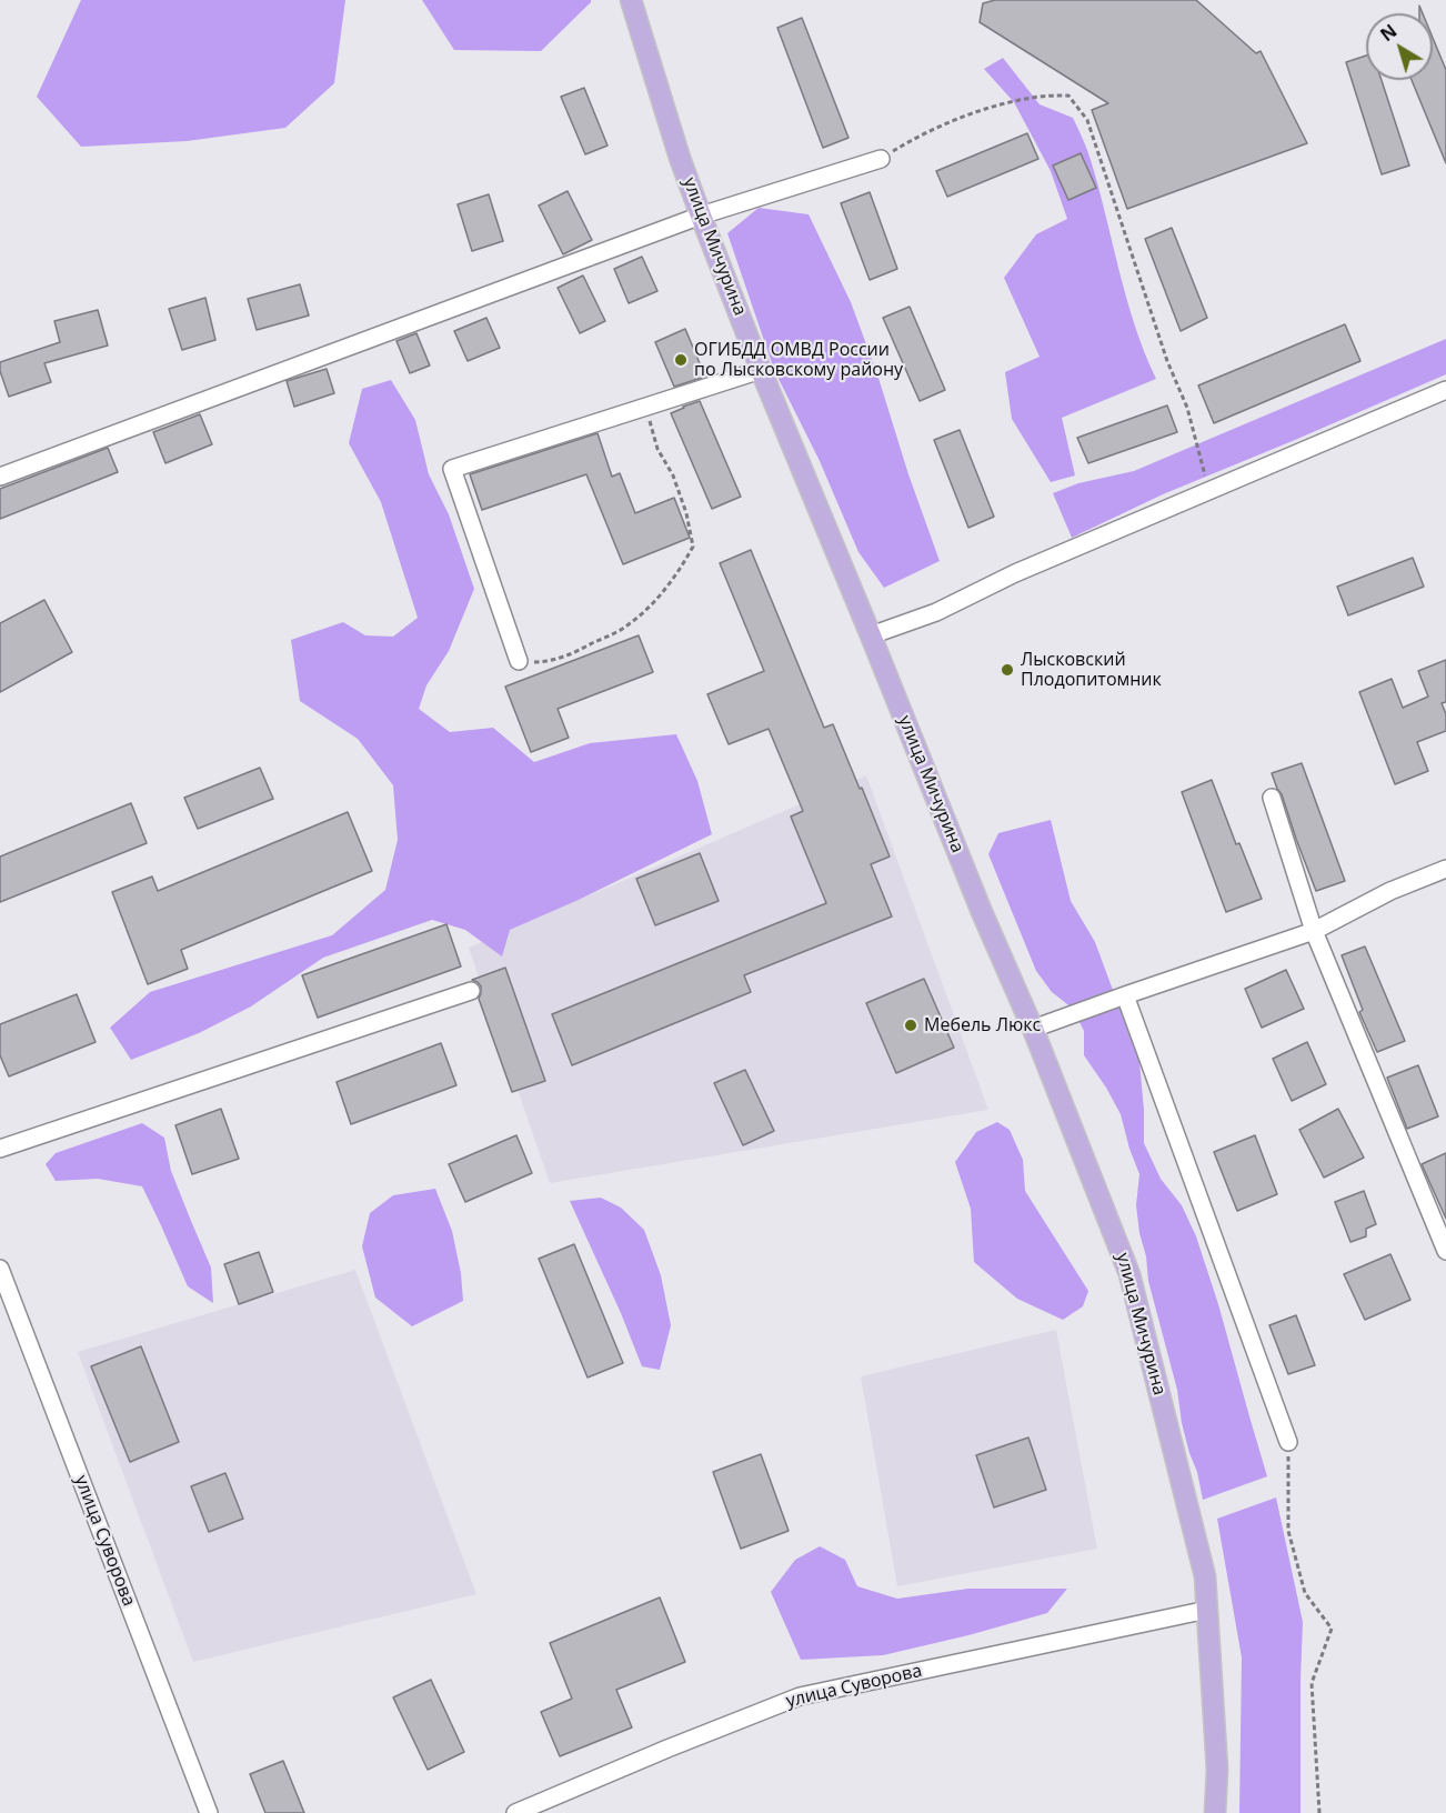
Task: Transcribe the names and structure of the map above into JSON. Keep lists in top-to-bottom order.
{
  "streets": {
    "main road": ["улица Мичурина"],
    "street": ["улица Суворова"]
  },
  "crossings": [
    ["улица Мичурина", "улица Суворова"]
  ],
  "places": ["ОГИБДД ОМВД России по Лысковскому району", "Лысковский Плодопитомник", "Мебель Люкс"],
  "north": "top left"
}
